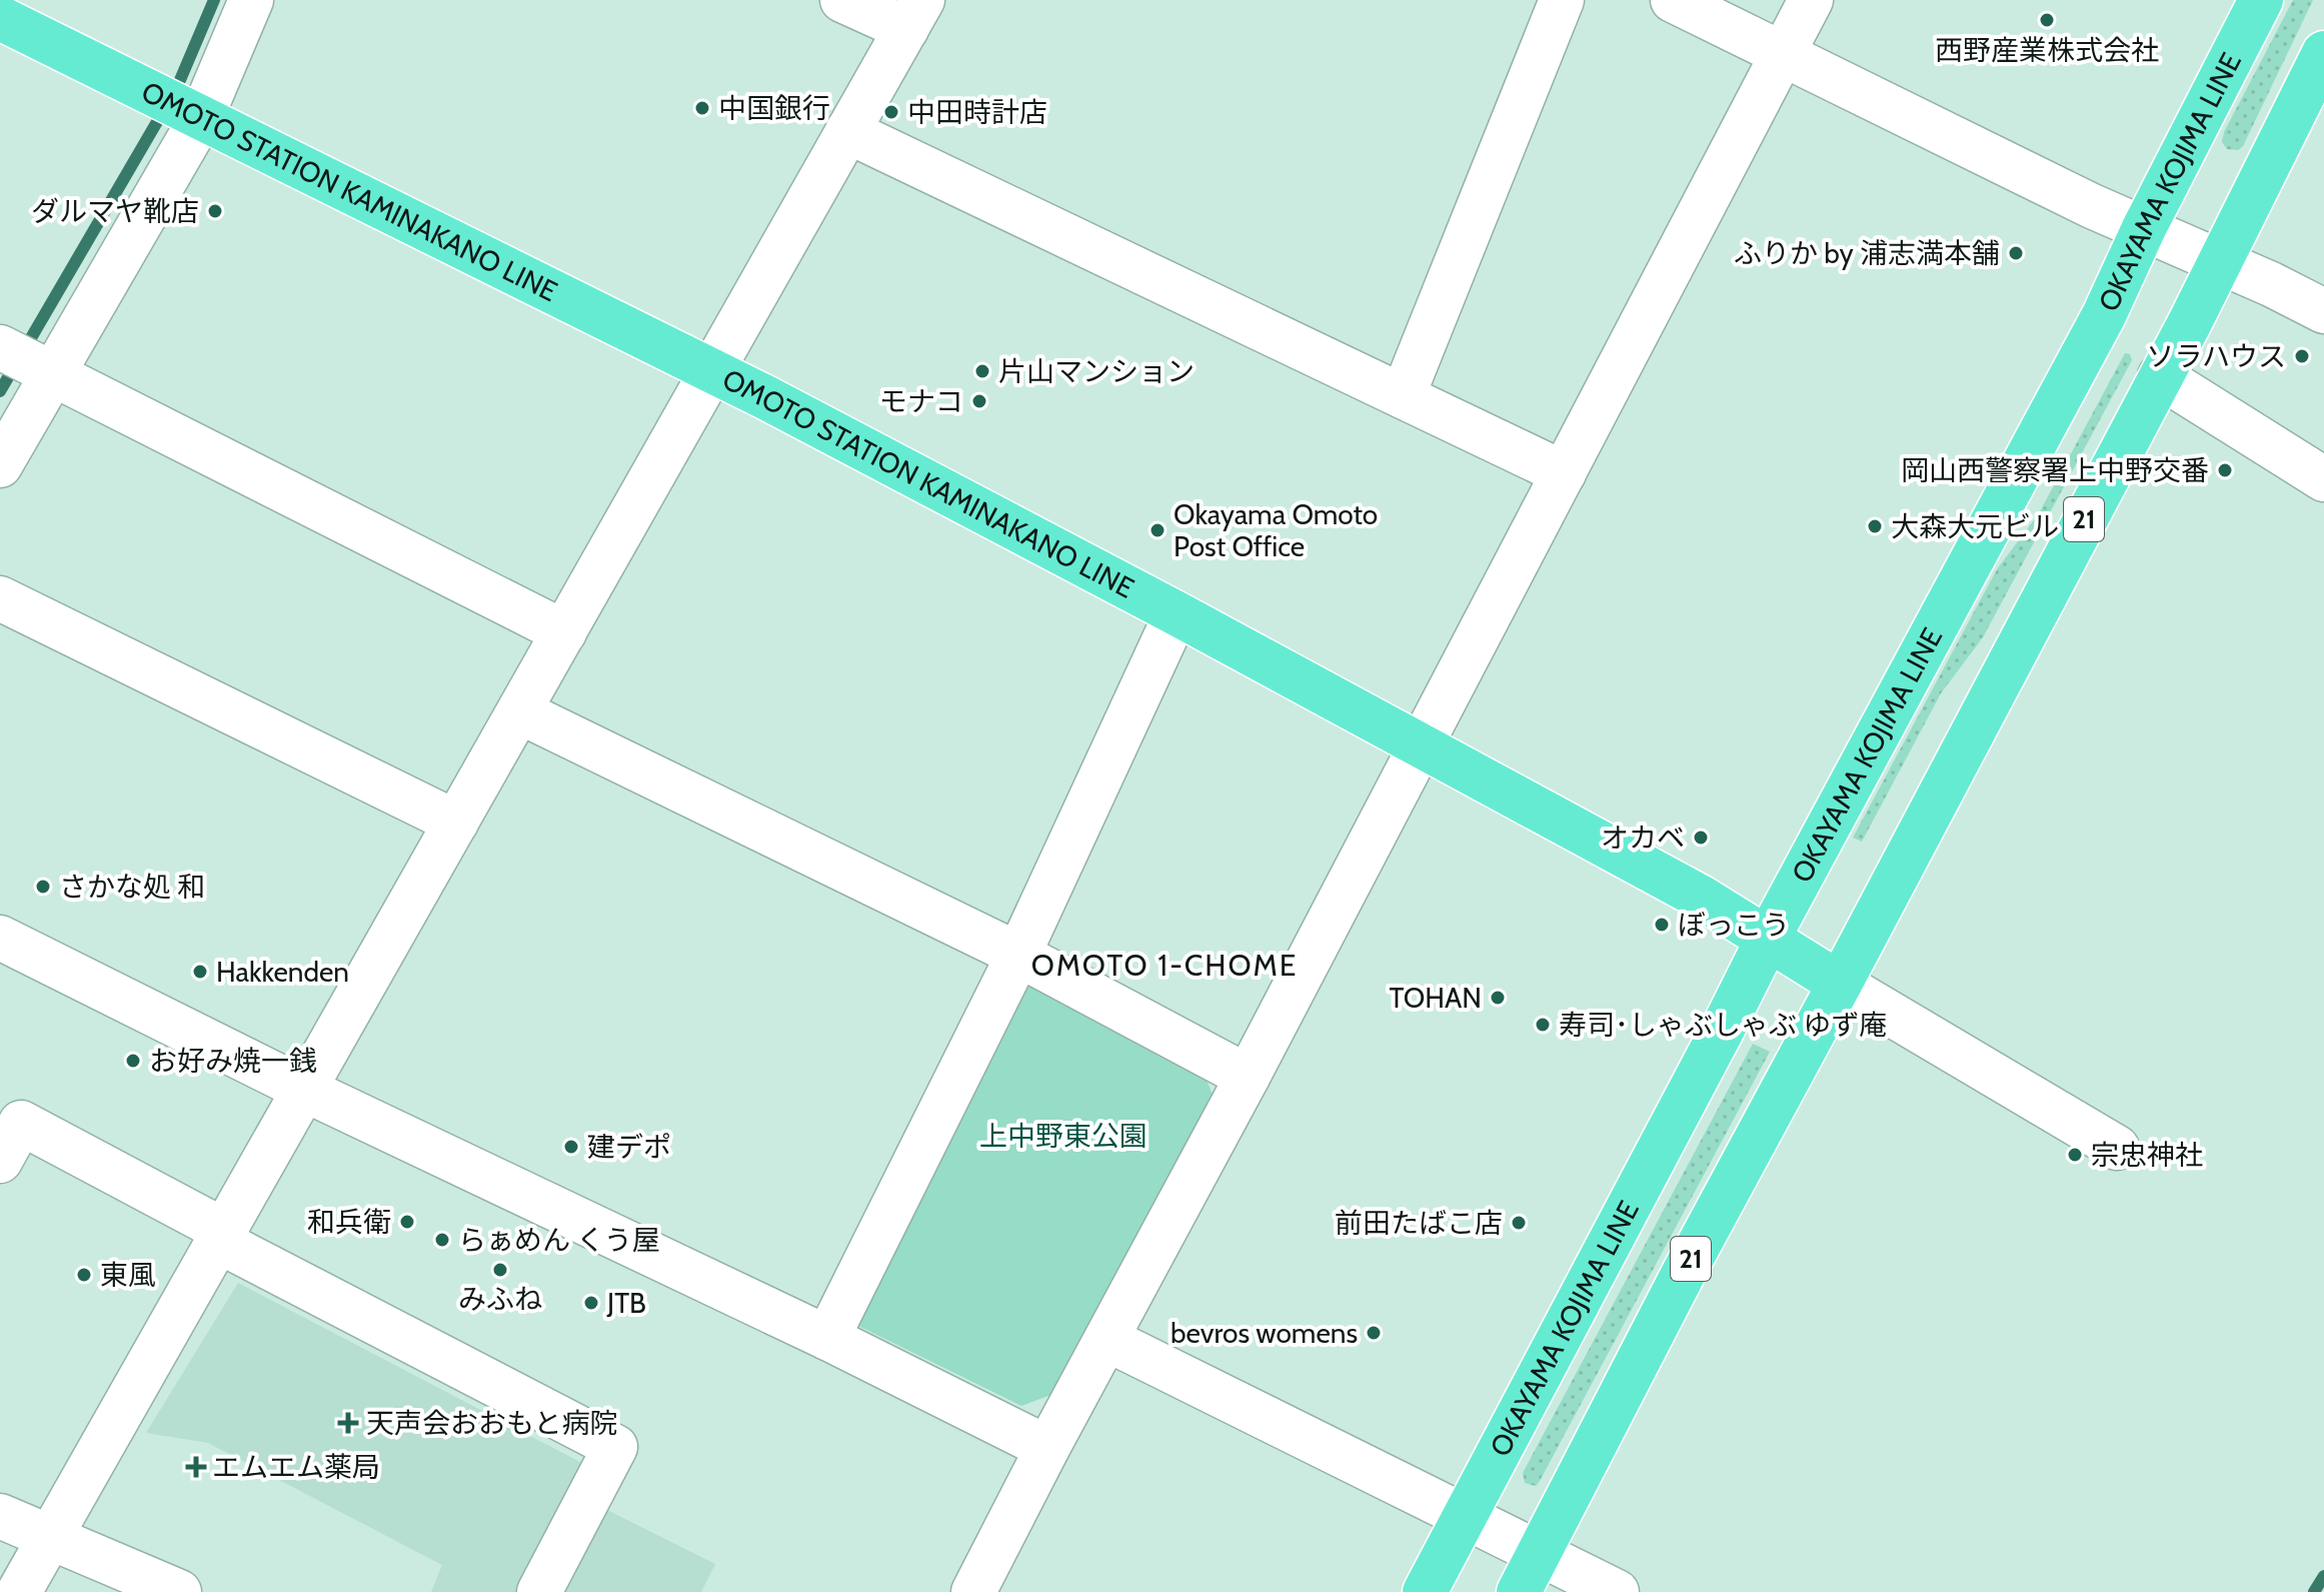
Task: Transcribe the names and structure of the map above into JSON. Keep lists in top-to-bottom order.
{
  "streets": {
    "main road": ["OKAYAMA KOJIMA LINE", "OMOTO STATION KAMINAKANO LINE", "21"]
  },
  "crossings": [
    ["OKAYAMA KOJIMA LINE", "OMOTO STATION KAMINAKANO LINE"],
    ["OMOTO STATION KAMINAKANO LINE", "21"]
  ],
  "districts": ["OMOTO 1-CHOME"],
  "parks": ["上中野東公園"],
  "places": {
    "other": [
      "西野産業株式会社",
      "中国銀行",
      "中田時計店",
      "ダルマヤ靴店",
      "ふりか by 浦志満本舗",
      "ソラハウス",
      "片山マンション",
      "モナコ",
      "岡山西警察署上中野交番",
      "大森大元ビル",
      "Okayama Omoto Post Office",
      "オカベ",
      "さかな処 和",
      "ぼっこう",
      "Hakkenden",
      "TOHAN",
      "寿司･しゃぶしゃぶ ゆず庵",
      "お好み焼一銭",
      "建デポ",
      "宗忠神社",
      "和兵衛",
      "前田たばこ店",
      "らぁめん くう屋",
      "みふね",
      "東風",
      "JTB",
      "bevros womens"
    ],
    "health": ["天声会おおもと病院", "エムエム薬局"]
  }
}
